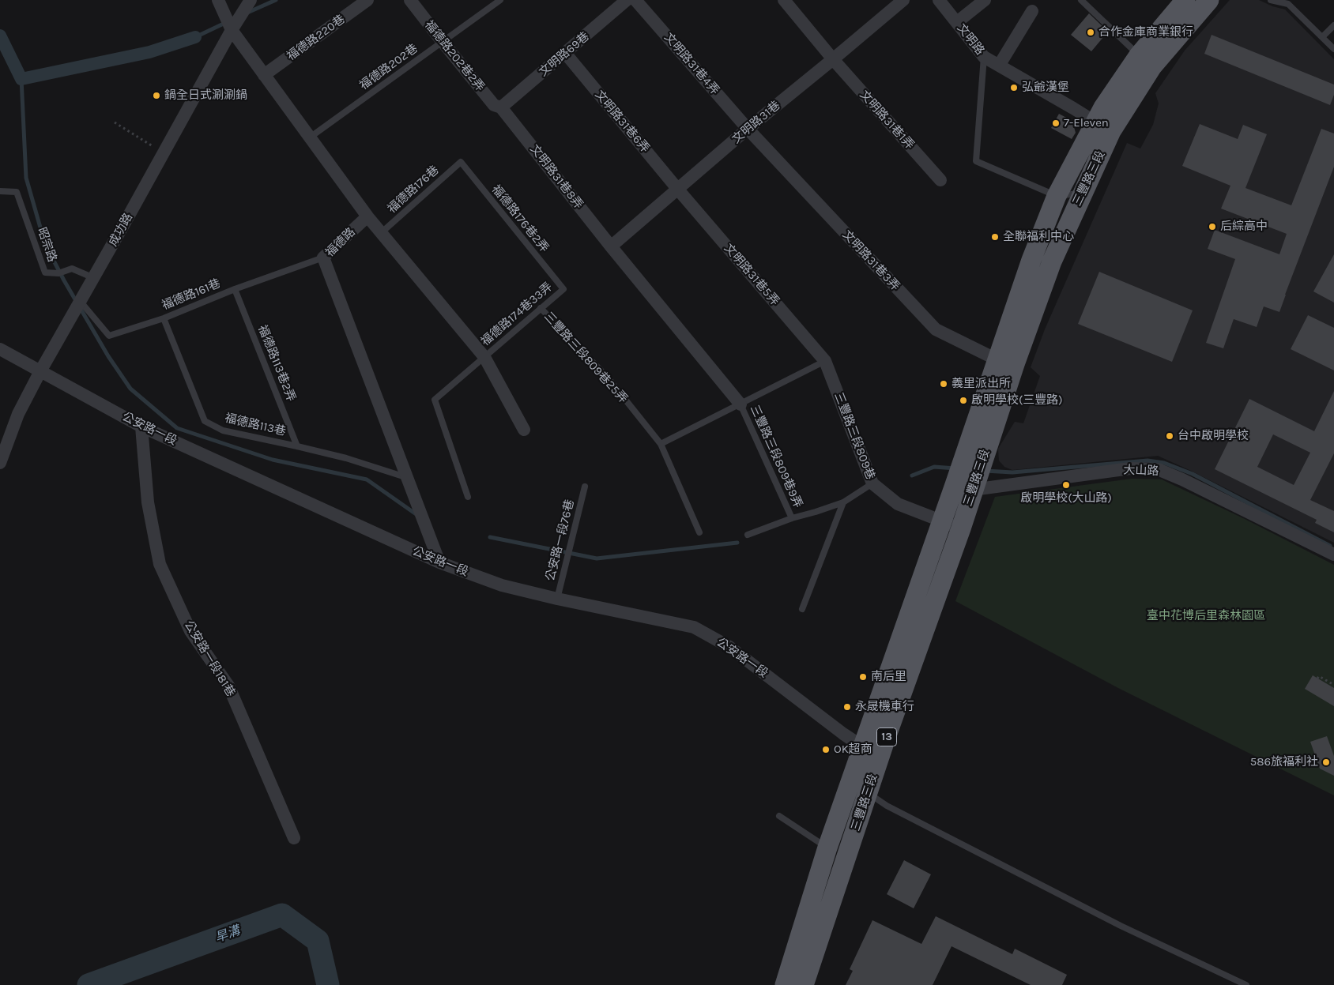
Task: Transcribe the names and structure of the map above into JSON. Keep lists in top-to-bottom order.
{
  "streets": {
    "main road": ["三豐路三段", "13"],
    "street": [
      "福德路220巷",
      "文明路",
      "文明路69巷",
      "福德路202巷2弄",
      "文明路31巷4弄",
      "文明路31巷1弄",
      "文明路31巷6弄",
      "文明路31巷",
      "文明路31巷8弄",
      "成功路",
      "福德路",
      "文明路31巷3弄",
      "文明路31巷5弄",
      "公安路一段",
      "三豐路三段809巷",
      "大山路",
      "公安路一段181巷"
    ],
    "lane": [
      "福德路202巷",
      "福德路176巷",
      "福德路176巷2弄",
      "昭宗路",
      "福德路161巷",
      "福德路174巷33弄",
      "三豐路三段809巷25弄",
      "福德路113巷2弄",
      "福德路113巷",
      "三豐路三段809巷9弄",
      "公安路一段76巷"
    ]
  },
  "crossings": [
    ["文明路", "三豐路三段"],
    ["文明路69巷", "福德路202巷2弄"],
    ["文明路69巷", "文明路31巷6弄"],
    ["文明路69巷", "文明路31巷8弄"],
    ["福德路202巷2弄", "福德路202巷"],
    ["福德路202巷2弄", "文明路31巷8弄"],
    ["文明路31巷4弄", "文明路31巷"],
    ["文明路31巷4弄", "文明路31巷3弄"],
    ["文明路31巷1弄", "文明路31巷"],
    ["文明路31巷6弄", "文明路31巷"],
    ["文明路31巷6弄", "文明路31巷5弄"],
    ["文明路31巷", "文明路31巷8弄"],
    ["文明路31巷", "文明路31巷3弄"],
    ["文明路31巷", "文明路31巷5弄"],
    ["文明路31巷8弄", "三豐路三段809巷9弄"],
    ["三豐路三段", "文明路31巷3弄"],
    ["三豐路三段", "公安路一段"],
    ["三豐路三段", "三豐路三段809巷"],
    ["三豐路三段", "大山路"],
    ["福德路176巷", "福德路176巷2弄"],
    ["福德路176巷2弄", "福德路174巷33弄"],
    ["成功路", "昭宗路"],
    ["成功路", "福德路161巷"],
    ["成功路", "公安路一段"],
    ["福德路", "福德路161巷"],
    ["福德路", "福德路113巷"],
    ["福德路", "公安路一段"],
    ["文明路31巷5弄", "三豐路三段809巷"],
    ["福德路161巷", "福德路113巷2弄"],
    ["福德路161巷", "福德路113巷"],
    ["福德路174巷33弄", "三豐路三段809巷25弄"],
    ["福德路113巷2弄", "福德路113巷"],
    ["公安路一段", "公安路一段76巷"],
    ["公安路一段", "公安路一段181巷"],
    ["三豐路三段809巷", "三豐路三段809巷9弄"]
  ],
  "water": ["旱溝"],
  "parks": ["臺中花博后里森林園區"],
  "places": [
    "合作金庫商業銀行",
    "弘爺漢堡",
    "鍋全日式涮涮鍋",
    "7-Eleven",
    "后綜高中",
    "全聯福利中心",
    "義里派出所",
    "啟明學校(三豐路)",
    "台中啟明學校",
    "啟明學校(大山路)",
    "南后里",
    "永晟機車行",
    "OK超商",
    "586旅福利社"
  ]
}
